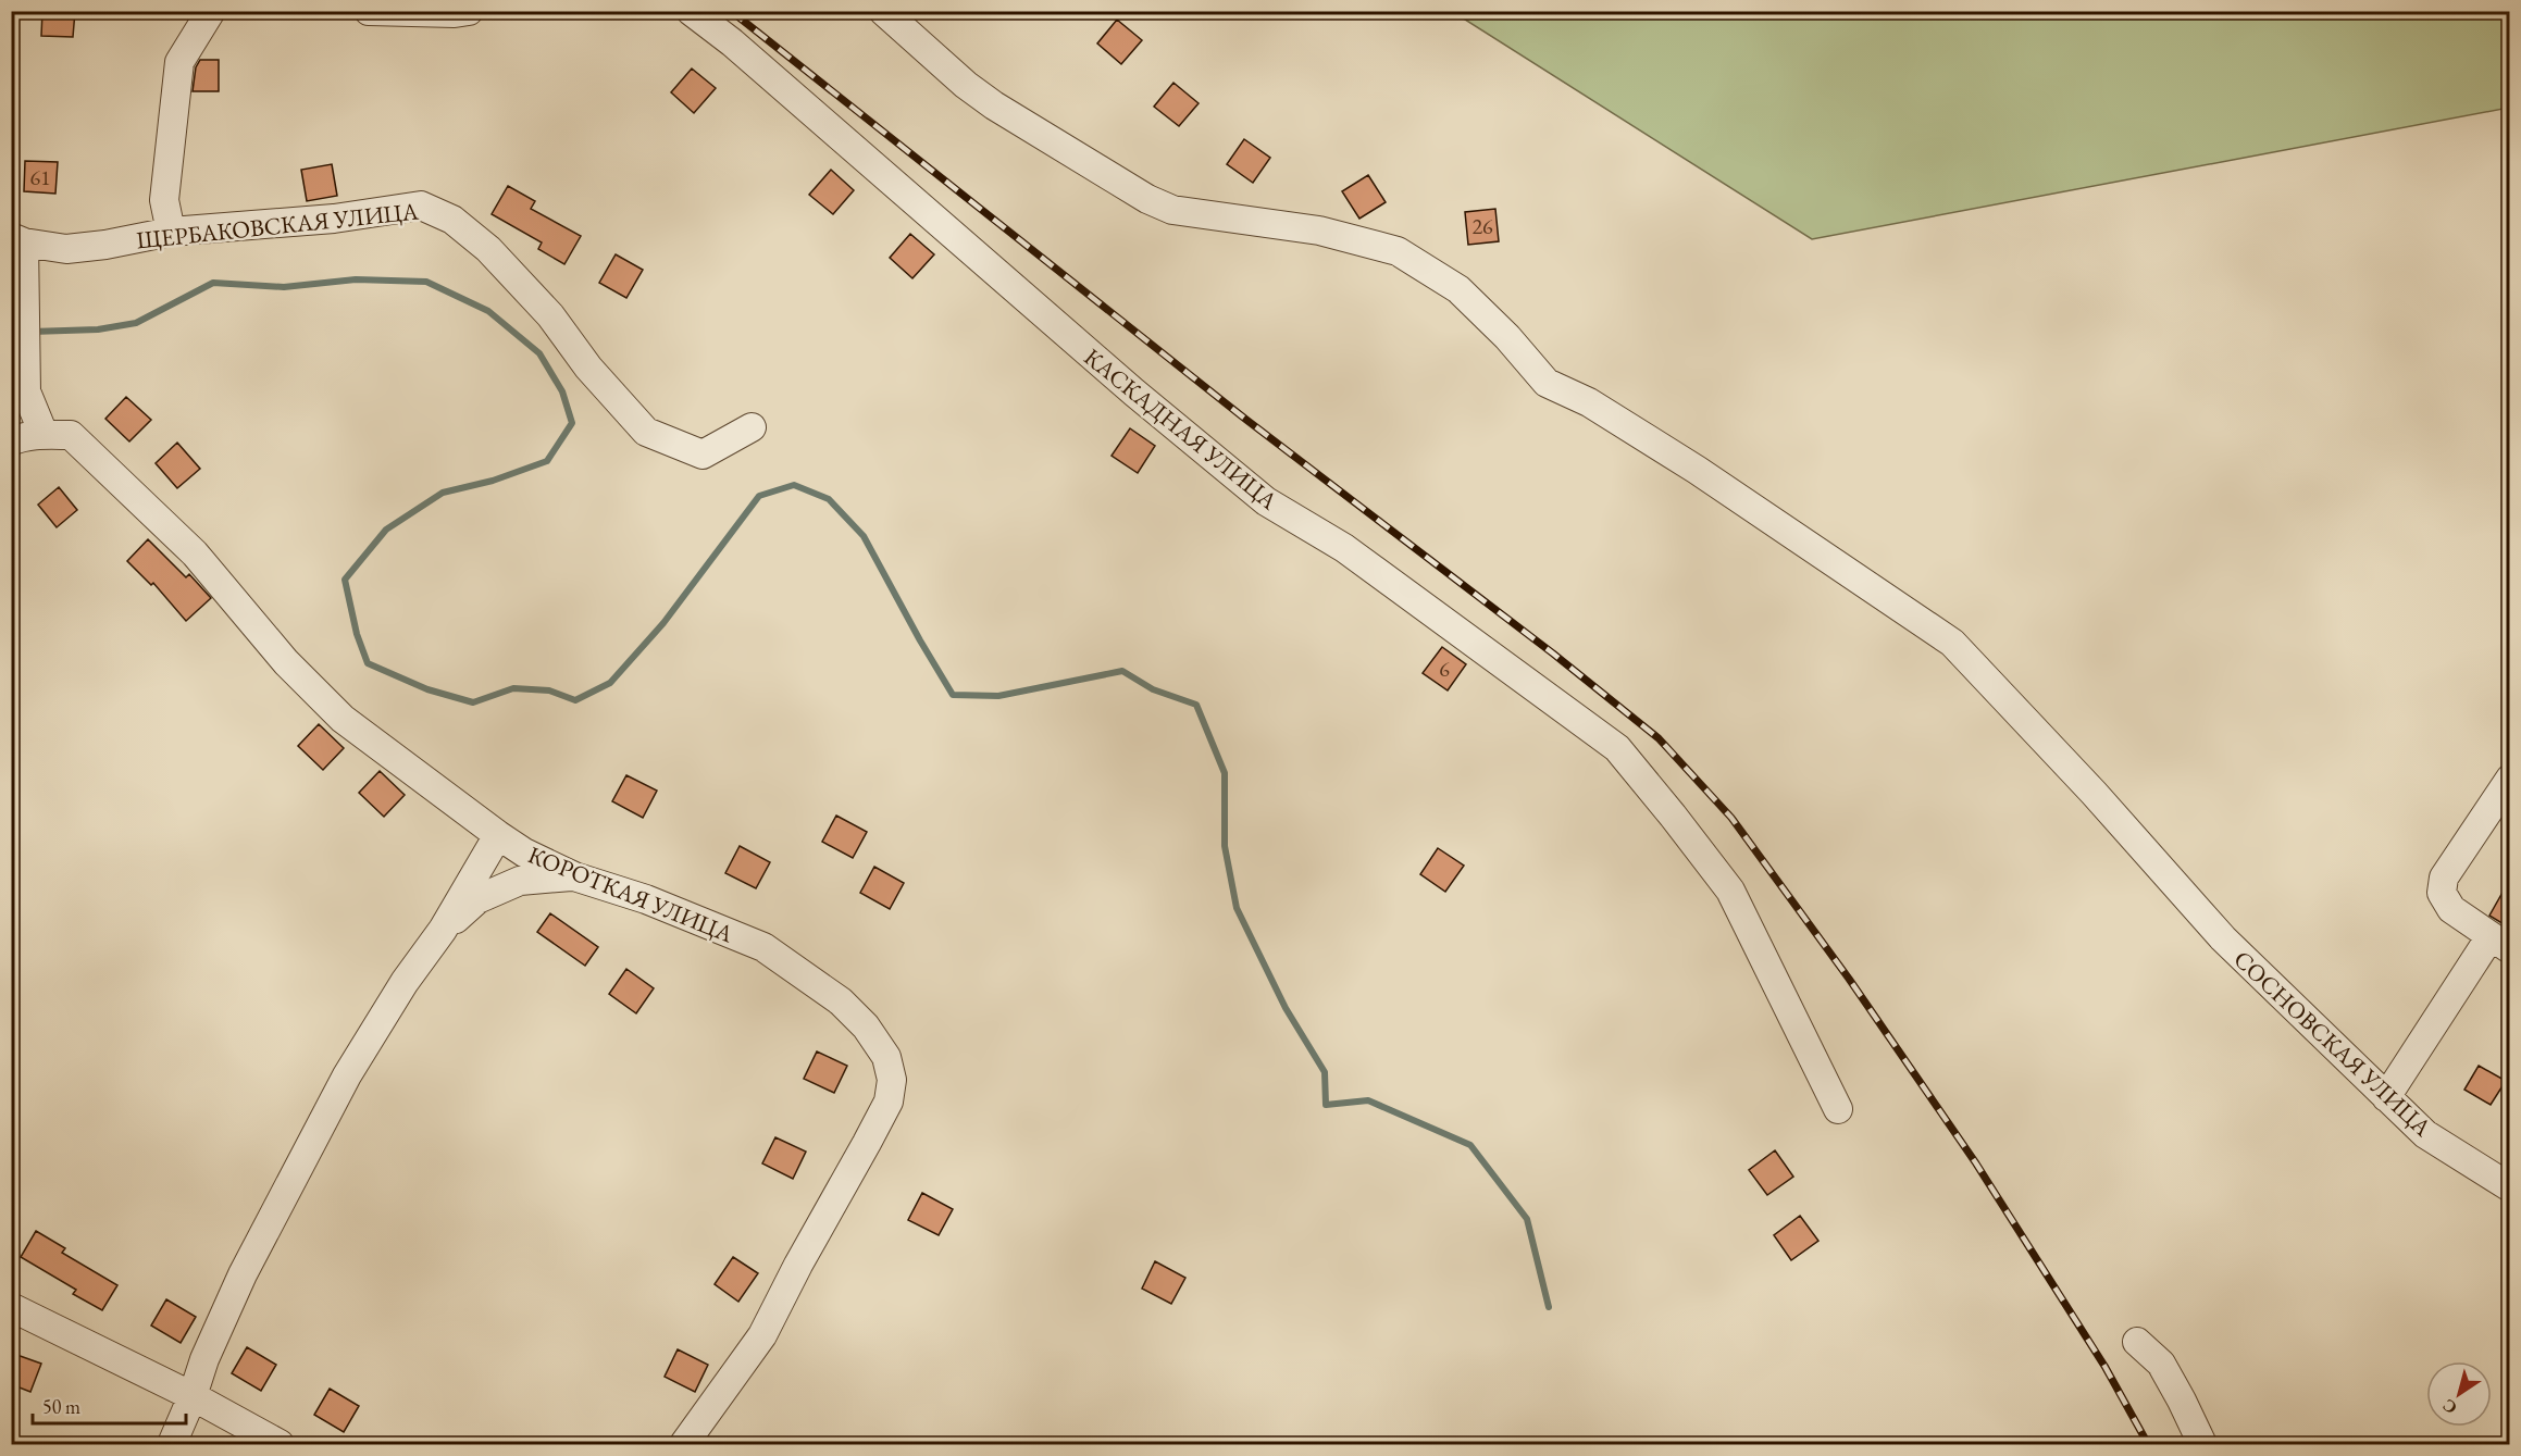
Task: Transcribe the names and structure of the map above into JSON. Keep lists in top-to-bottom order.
{
  "streets": {
    "street": [
      "ЩЕРБАКОВСКАЯ УЛИЦА",
      "КАСКАДНАЯ УЛИЦА",
      "КОРОТКАЯ УЛИЦА",
      "СОСНОВСКАЯ УЛИЦА"
    ]
  },
  "house_numbers": ["61", "26", "6"],
  "scale_bar": "50 m",
  "north": "bottom left"
}
